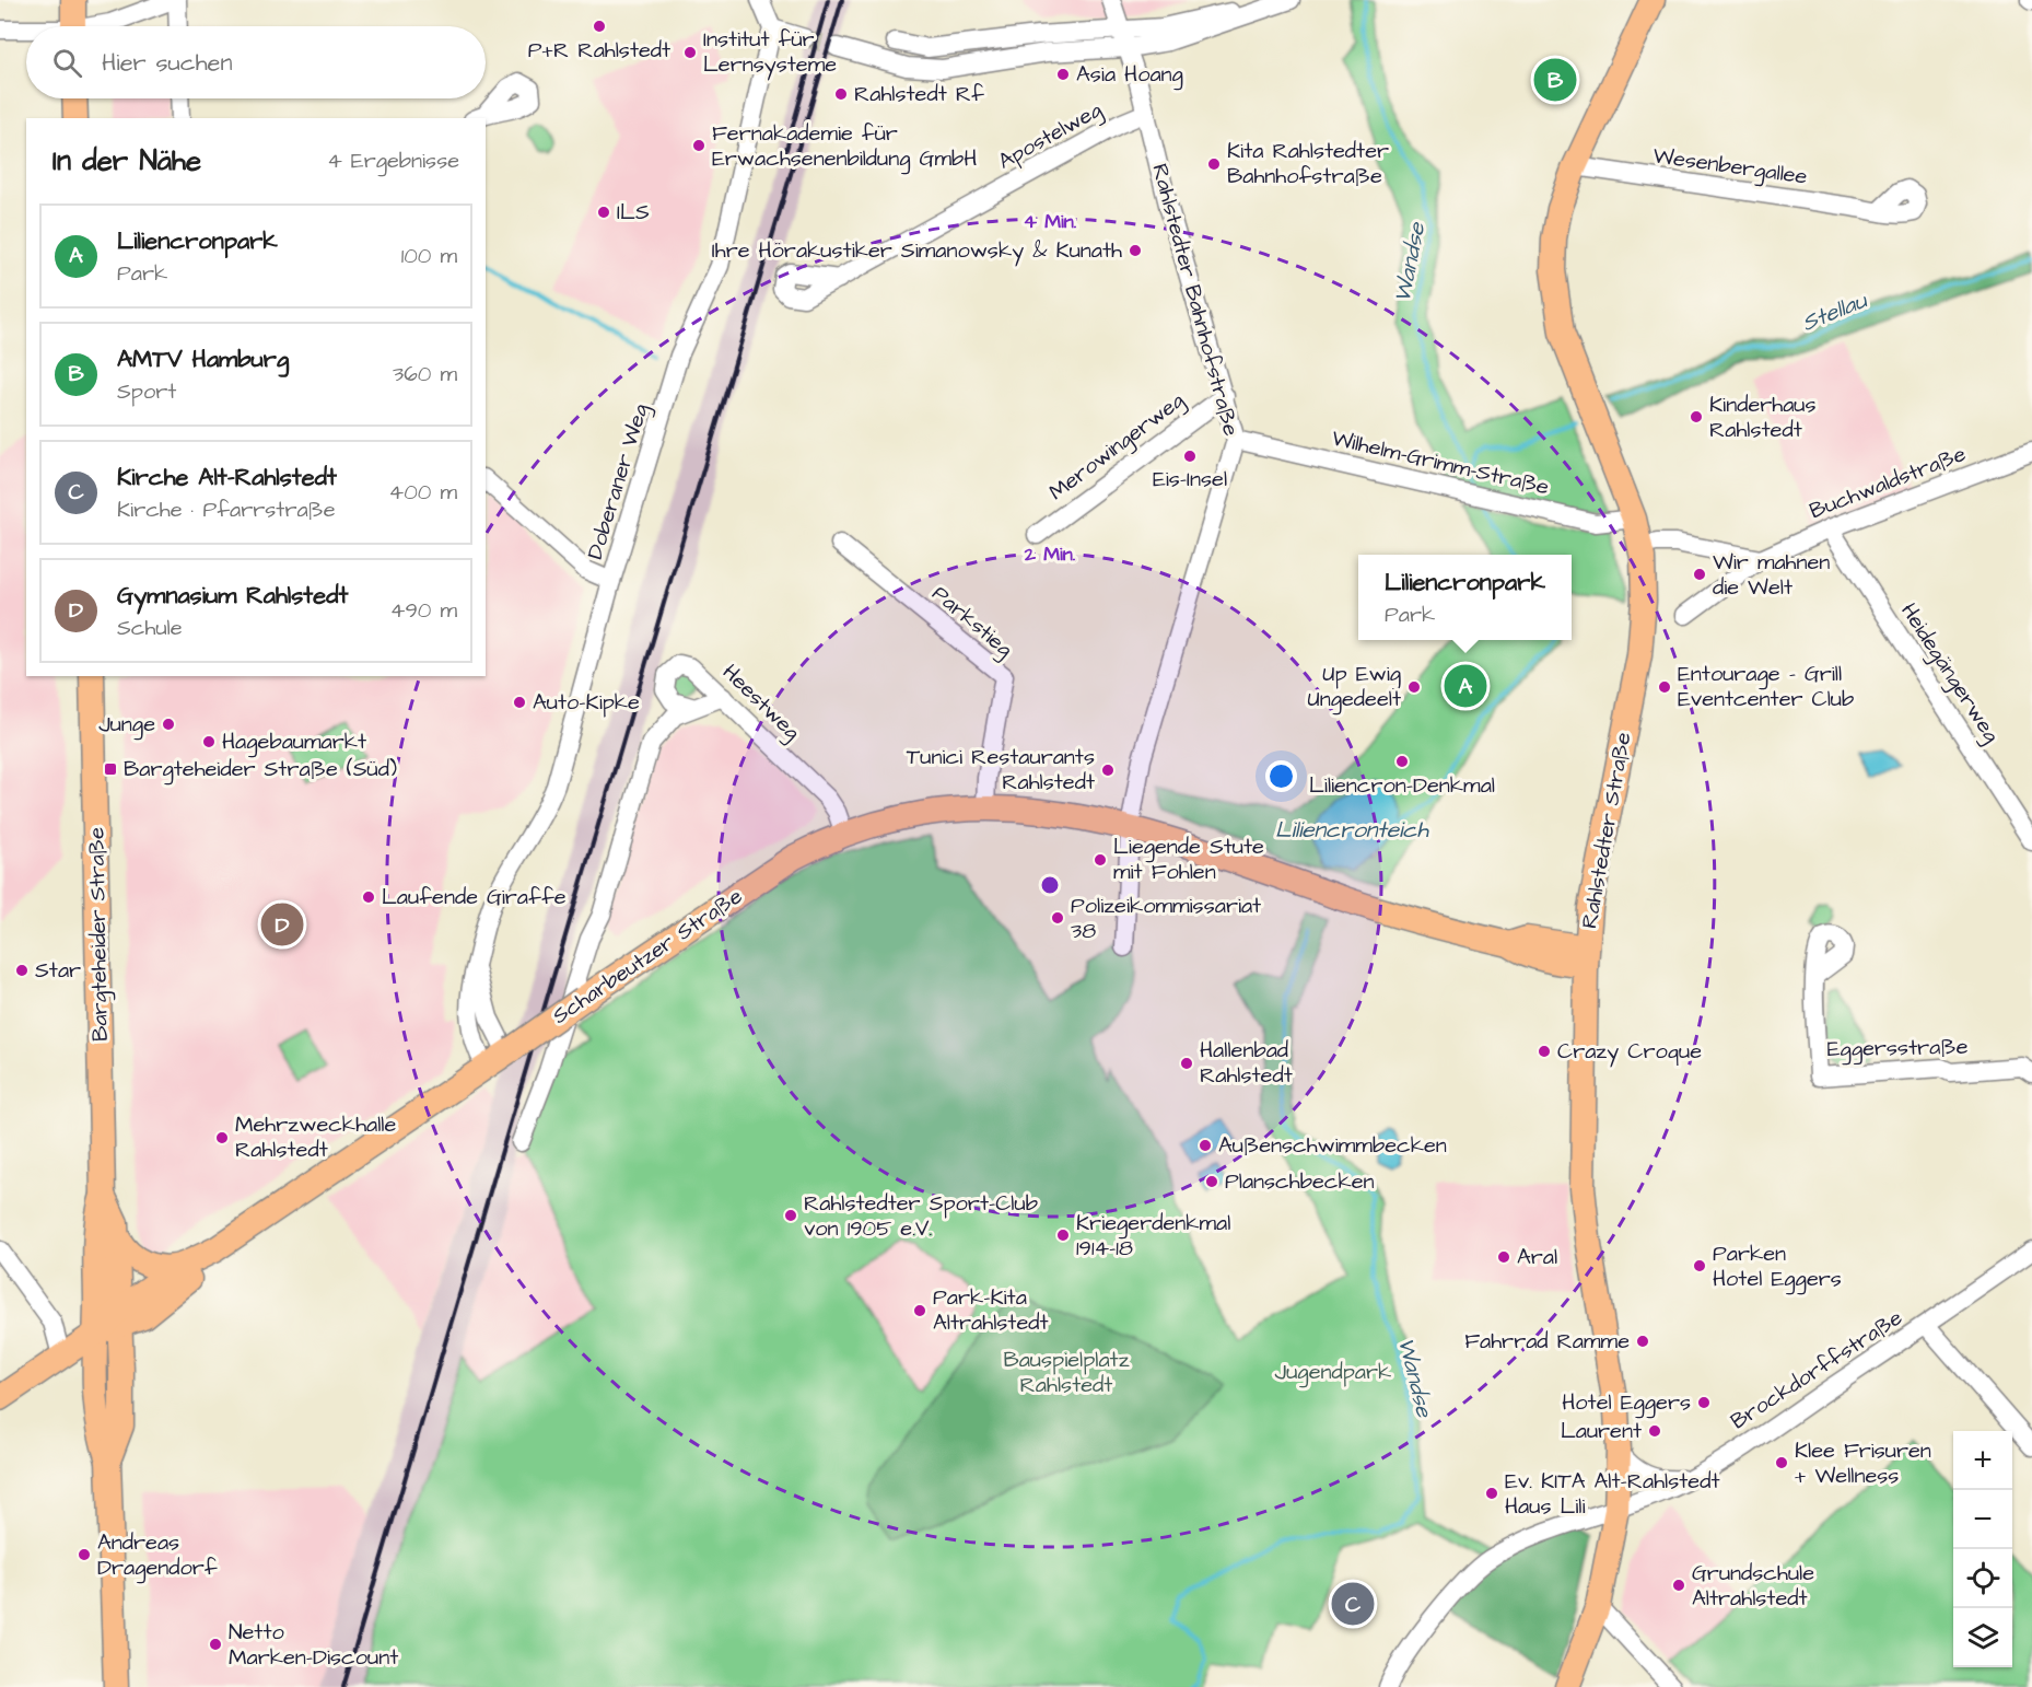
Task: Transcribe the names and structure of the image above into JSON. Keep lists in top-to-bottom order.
{
  "streets": {
    "main road": ["Rahlstedter Straße", "Bargteheider Straße", "Scharbeutzer Straße"],
    "street": [
      "Apostelweg",
      "Wesenbergallee",
      "Rahlstedter Bahnhofstraße",
      "Merowingerweg",
      "Wilhelm-Grimm-Straße",
      "Doberaner Weg",
      "Buchwaldstraße",
      "Parkstieg",
      "Heidegängerweg",
      "Heestweg",
      "Eggersstraße",
      "Brockdorffstraße"
    ]
  },
  "crossings": [
    ["Apostelweg", "Rahlstedter Bahnhofstraße"],
    ["Wesenbergallee", "Rahlstedter Straße"],
    ["Rahlstedter Bahnhofstraße", "Merowingerweg"],
    ["Rahlstedter Bahnhofstraße", "Wilhelm-Grimm-Straße"],
    ["Rahlstedter Bahnhofstraße", "Scharbeutzer Straße"],
    ["Wilhelm-Grimm-Straße", "Rahlstedter Straße"],
    ["Doberaner Weg", "Scharbeutzer Straße"],
    ["Buchwaldstraße", "Heidegängerweg"],
    ["Parkstieg", "Scharbeutzer Straße"],
    ["Heestweg", "Scharbeutzer Straße"],
    ["Rahlstedter Straße", "Brockdorffstraße"],
    ["Bargteheider Straße", "Scharbeutzer Straße"]
  ],
  "water": ["Wandse", "Stellau", "Liliencronteich"],
  "parks": ["Bauspielplatz Rahlstedt", "Jugendpark"],
  "places": {
    "other": [
      "P+R Rahlstedt",
      "Institut für Lernsysteme",
      "Asia Hoang",
      "Rahlstedt Rf",
      "Fernakademie für Erwachsenenbildung GmbH",
      "Kita Rahlstedter Bahnhofstraße",
      "ILS",
      "Ihre Hörakustiker Simanowsky & Kunath",
      "Kinderhaus Rahlstedt",
      "Eis-Insel",
      "Wir mahnen die Welt",
      "Up Ewig Ungedeelt",
      "Entourage - Grill Eventcenter Club",
      "Auto-Kipke",
      "Junge",
      "Hagebaumarkt",
      "Liliencron-Denkmal",
      "Tunici Restaurants Rahlstedt",
      "Liegende Stute mit Fohlen",
      "Laufende Giraffe",
      "Polizeikommissariat 38",
      "Star",
      "Crazy Croque",
      "Hallenbad Rahlstedt",
      "Mehrzweckhalle Rahlstedt",
      "Außenschwimmbecken",
      "Planschbecken",
      "Rahlstedter Sport-Club von 1905 e.V.",
      "Kriegerdenkmal 1914–18",
      "Aral",
      "Parken Hotel Eggers",
      "Park-Kita Altrahlstedt",
      "Fahrrad Ramme",
      "Hotel Eggers",
      "Laurent",
      "Klee Frisuren + Wellness",
      "Ev. KITA Alt-Rahlstedt Haus Lili",
      "Andreas Dragendorf",
      "Grundschule Altrahlstedt",
      "Netto Marken-Discount"
    ],
    "transit": ["Bargteheider Straße (Süd)"]
  },
  "page": {
    "search": "Hier suchen",
    "pins": [
      "B",
      "A",
      "D",
      "C"
    ],
    "heading": ["In der Nähe", "4 Ergebnisse"],
    "list": [
      {
        "mark": "A",
        "name": "Liliencronpark",
        "note": "Park",
        "value": "100 m"
      },
      {
        "mark": "B",
        "name": "AMTV Hamburg",
        "note": "Sport",
        "value": "360 m"
      },
      {
        "mark": "C",
        "name": "Kirche Alt-Rahlstedt",
        "note": "Kirche · Pfarrstraße",
        "value": "400 m"
      },
      {
        "mark": "D",
        "name": "Gymnasium Rahlstedt",
        "note": "Schule",
        "value": "490 m"
      }
    ],
    "popup": ["Liliencronpark", "Park"],
    "map_buttons": ["+", "−"]
  },
  "rings": ["4 Min.", "2 Min."]
}
